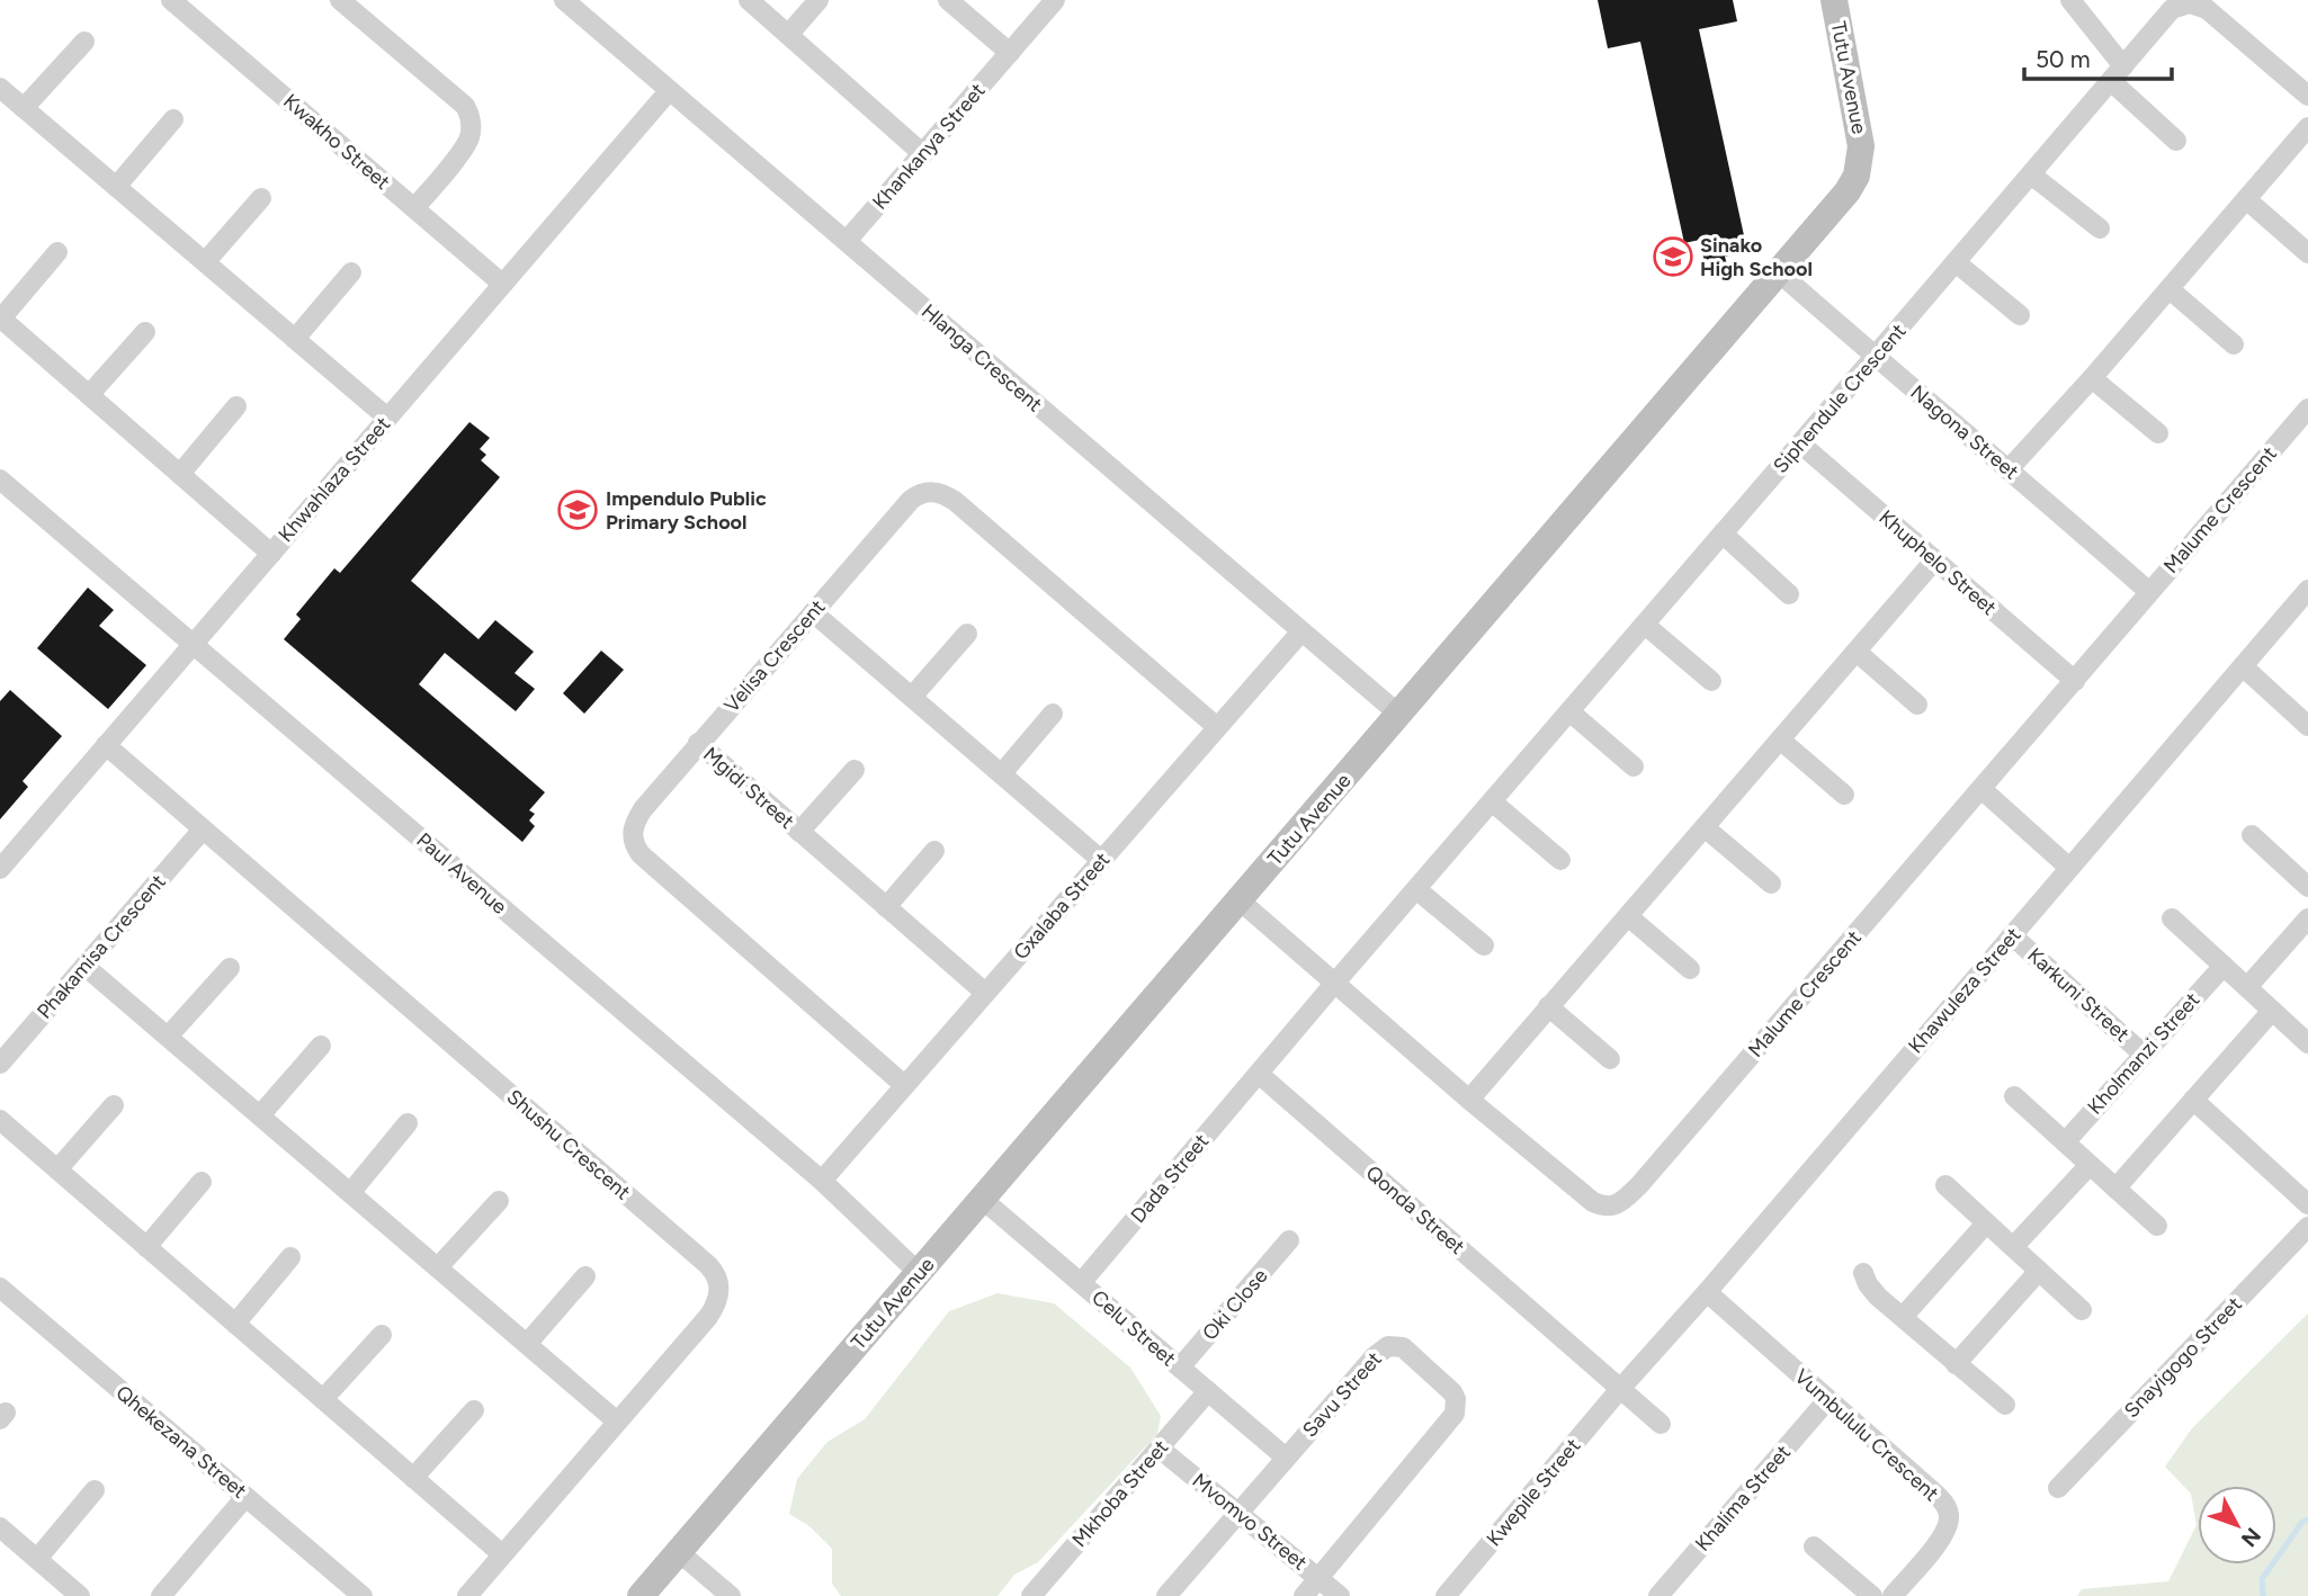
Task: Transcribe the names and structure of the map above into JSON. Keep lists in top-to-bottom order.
{
  "streets": {
    "street": [
      "Tutu Avenue",
      "Kwakho Street",
      "Khankanya Street",
      "Hlanga Crescent",
      "Siphendule Crescent",
      "Nagona Street",
      "Khwahlaza Street",
      "Malume Crescent",
      "Khuphelo Street",
      "Velisa Crescent",
      "Mgidi Street",
      "Paul Avenue",
      "Gxalaba Street",
      "Phakamisa Crescent",
      "Khawuleza Street",
      "Karkuni Street",
      "Kholmanzi Street",
      "Shushu Crescent",
      "Dada Street",
      "Qonda Street",
      "Oki Close",
      "Celu Street",
      "Snayigogo Street",
      "Savu Street",
      "Vumbululu Crescent",
      "Qhekezana Street",
      "Kwepile Street",
      "Mkhoba Street",
      "Khalima Street",
      "Mvomvo Street"
    ]
  },
  "crossings": [
    ["Tutu Avenue", "Hlanga Crescent"],
    ["Tutu Avenue", "Nagona Street"],
    ["Tutu Avenue", "Malume Crescent"],
    ["Tutu Avenue", "Paul Avenue"],
    ["Tutu Avenue", "Celu Street"],
    ["Kwakho Street", "Khwahlaza Street"],
    ["Khankanya Street", "Hlanga Crescent"],
    ["Hlanga Crescent", "Khwahlaza Street"],
    ["Hlanga Crescent", "Gxalaba Street"],
    ["Siphendule Crescent", "Nagona Street"],
    ["Siphendule Crescent", "Malume Crescent"],
    ["Siphendule Crescent", "Khuphelo Street"],
    ["Nagona Street", "Malume Crescent"],
    ["Khwahlaza Street", "Paul Avenue"],
    ["Khwahlaza Street", "Shushu Crescent"],
    ["Malume Crescent", "Khuphelo Street"],
    ["Velisa Crescent", "Mgidi Street"],
    ["Velisa Crescent", "Gxalaba Street"],
    ["Mgidi Street", "Gxalaba Street"],
    ["Paul Avenue", "Gxalaba Street"],
    ["Phakamisa Crescent", "Shushu Crescent"],
    ["Khawuleza Street", "Karkuni Street"],
    ["Khawuleza Street", "Qonda Street"],
    ["Khawuleza Street", "Vumbululu Crescent"],
    ["Khawuleza Street", "Kwepile Street"],
    ["Karkuni Street", "Kholmanzi Street"],
    ["Dada Street", "Qonda Street"],
    ["Dada Street", "Celu Street"],
    ["Qonda Street", "Kwepile Street"],
    ["Oki Close", "Celu Street"],
    ["Celu Street", "Savu Street"],
    ["Celu Street", "Mkhoba Street"],
    ["Savu Street", "Mvomvo Street"],
    ["Vumbululu Crescent", "Khalima Street"],
    ["Mkhoba Street", "Mvomvo Street"]
  ],
  "places": {
    "school or university": ["Sinako High School", "Impendulo Public Primary School"]
  },
  "scale_bar": "50 m",
  "north": "bottom right"
}
